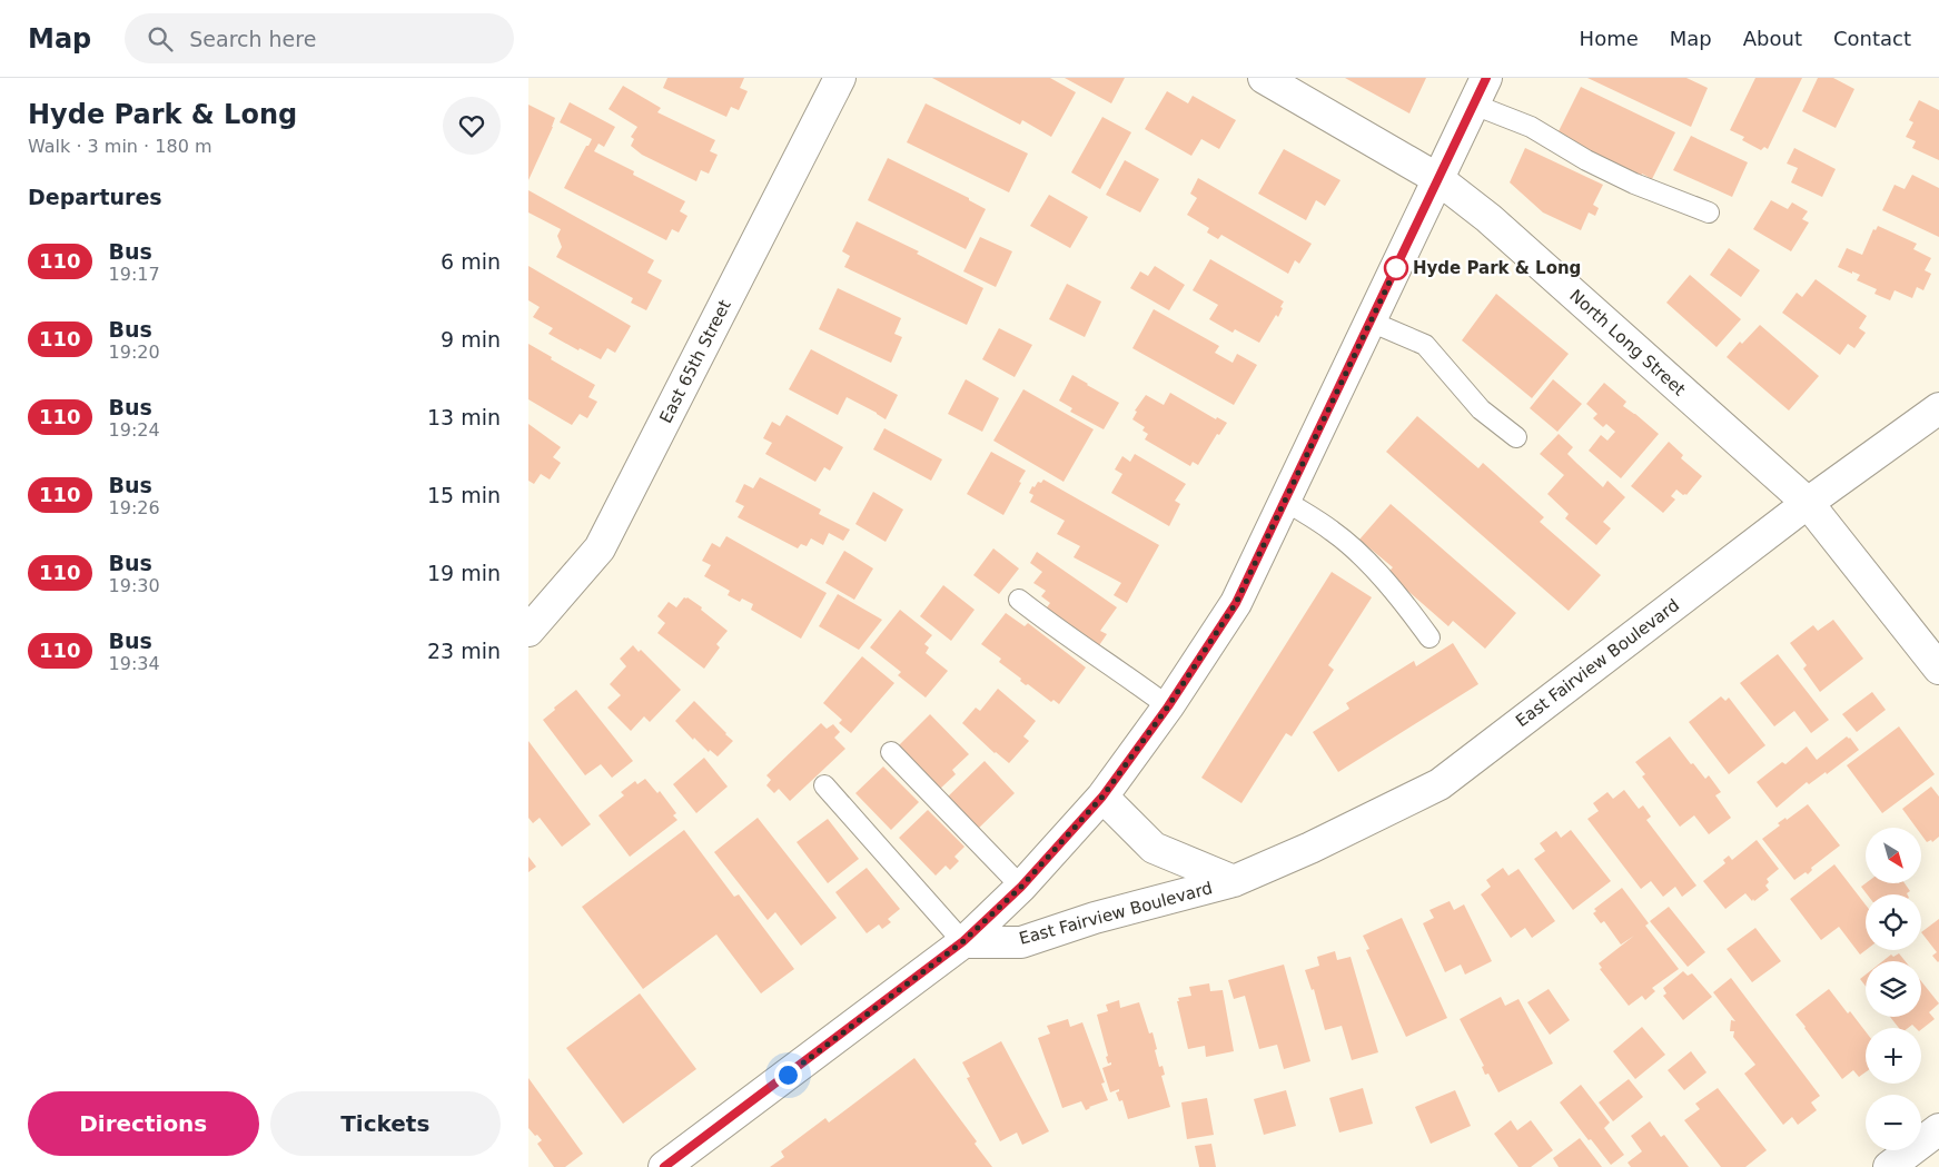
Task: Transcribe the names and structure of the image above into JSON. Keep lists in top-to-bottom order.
{
  "streets": {
    "street": ["North Long Street", "East 65th Street", "East Fairview Boulevard"]
  },
  "crossings": [
    ["North Long Street", "East Fairview Boulevard"]
  ],
  "places": ["Hyde Park & Long"],
  "lines": ["bus line 110"],
  "north": "bottom right",
  "page": {
    "header": "Map",
    "search": "Search here",
    "nav": [
      "Home",
      "Map",
      "About",
      "Contact"
    ],
    "heading": [
      ["Hyde Park & Long", "Walk · 3 min · 180 m"],
      "Departures"
    ],
    "list": [
      {
        "mark": "110",
        "name": "Bus",
        "note": "19:17",
        "value": "6 min"
      },
      {
        "mark": "110",
        "name": "Bus",
        "note": "19:20",
        "value": "9 min"
      },
      {
        "mark": "110",
        "name": "Bus",
        "note": "19:24",
        "value": "13 min"
      },
      {
        "mark": "110",
        "name": "Bus",
        "note": "19:26",
        "value": "15 min"
      },
      {
        "mark": "110",
        "name": "Bus",
        "note": "19:30",
        "value": "19 min"
      },
      {
        "mark": "110",
        "name": "Bus",
        "note": "19:34",
        "value": "23 min"
      }
    ],
    "map_buttons": ["+", "−"],
    "buttons": ["Directions", "Tickets"]
  }
}
